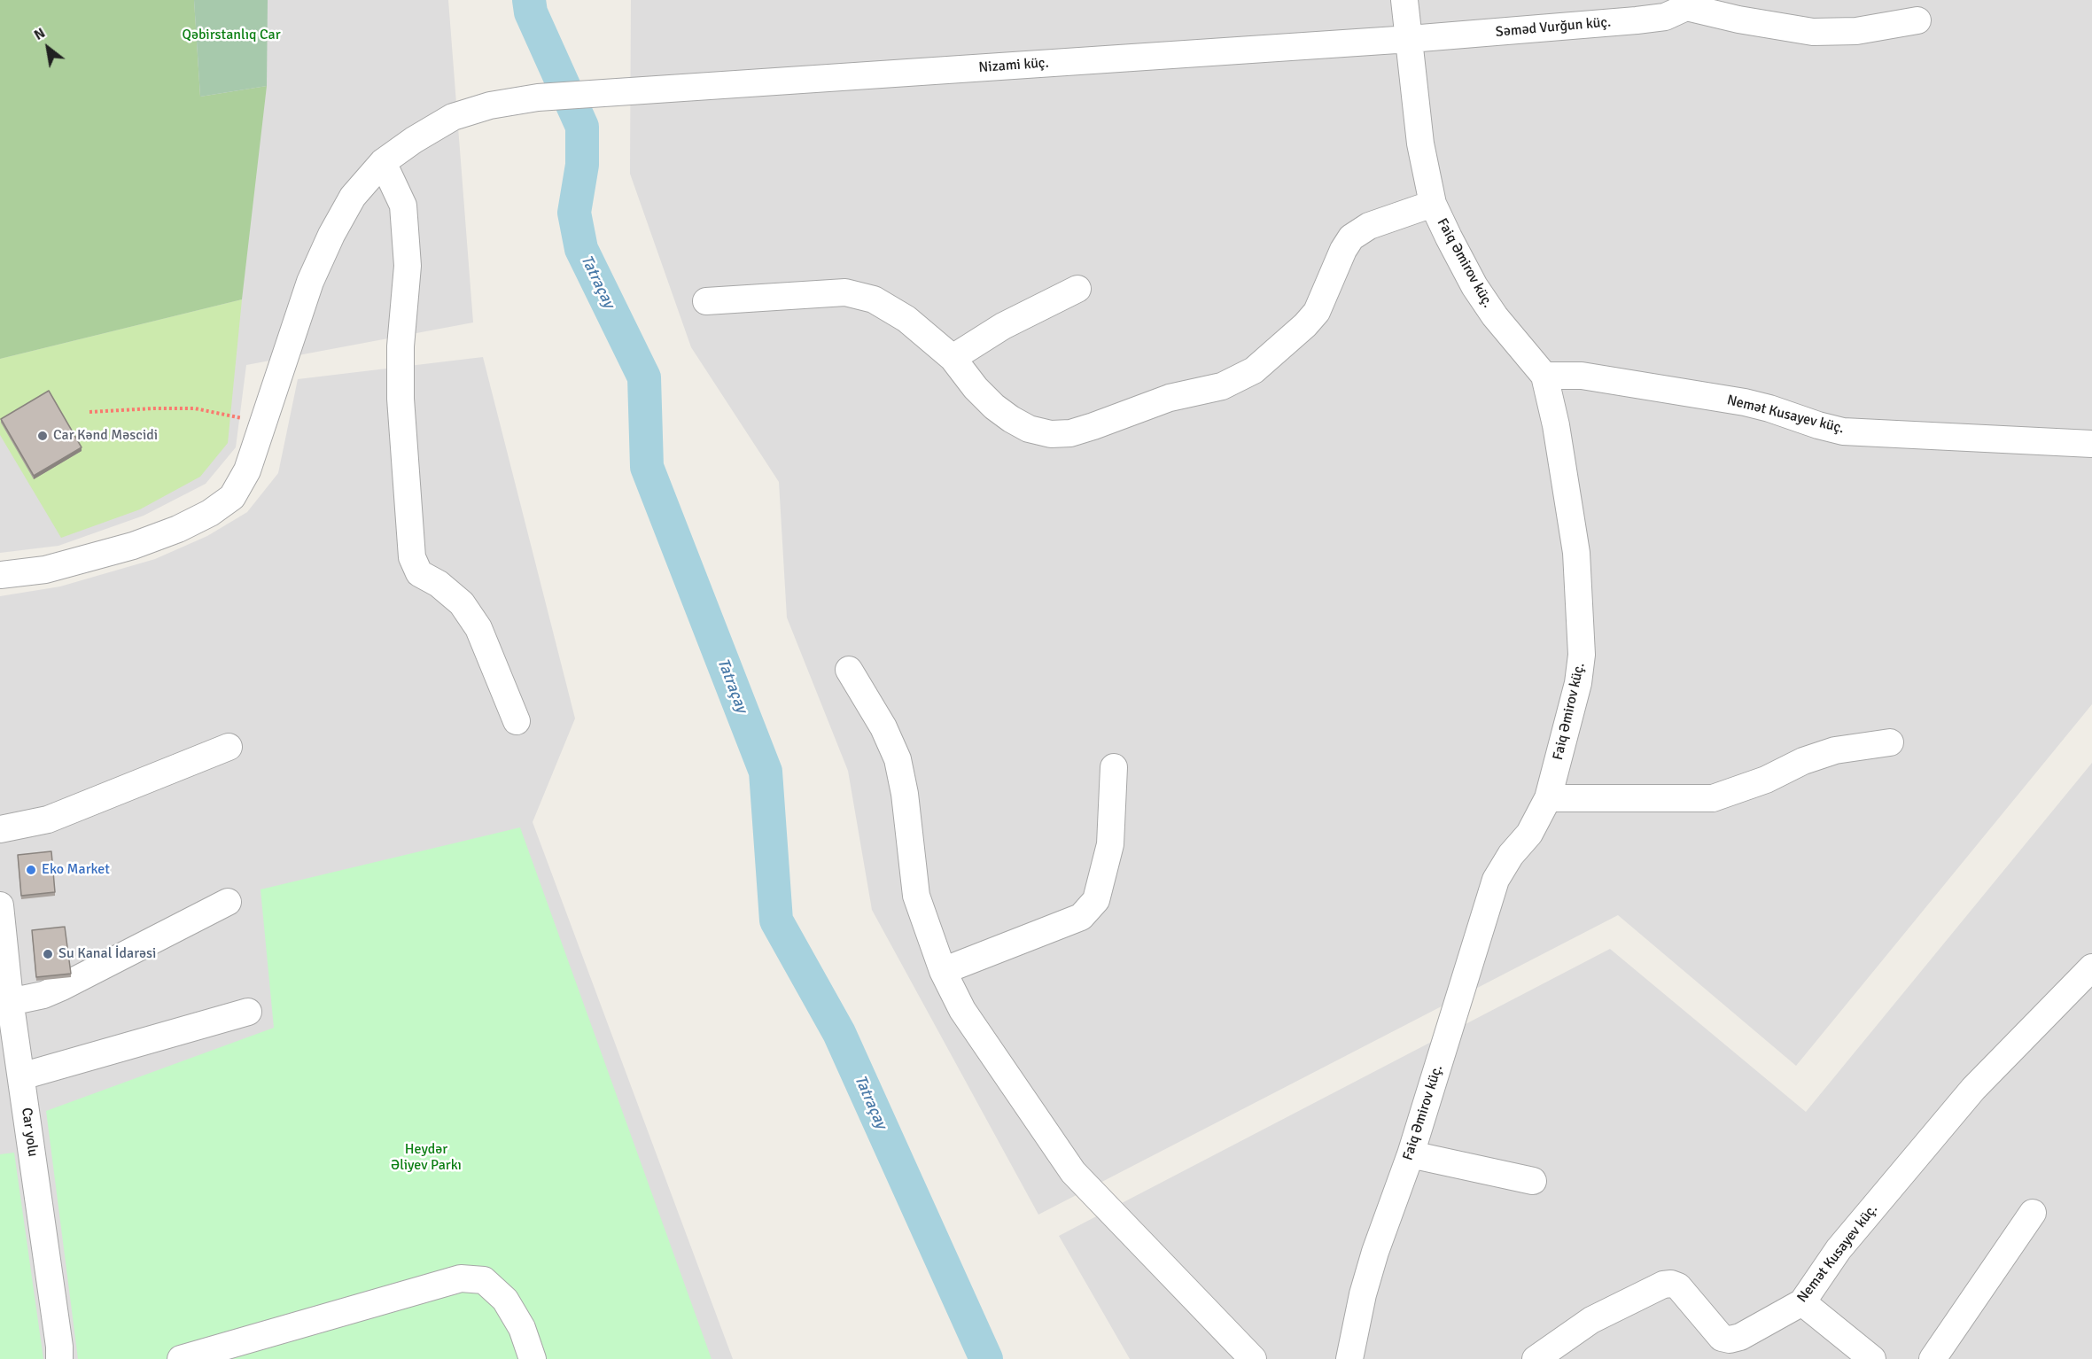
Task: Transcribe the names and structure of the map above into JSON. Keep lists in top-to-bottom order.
{
  "streets": {
    "street": [
      "Səməd Vurğun küç.",
      "Nizami küç.",
      "Faiq Əmirov küç.",
      "Nemət Kusayev küç.",
      "Car yolu"
    ]
  },
  "crossings": [
    ["Səməd Vurğun küç.", "Nizami küç."],
    ["Səməd Vurğun küç.", "Faiq Əmirov küç."],
    ["Nizami küç.", "Faiq Əmirov küç."],
    ["Faiq Əmirov küç.", "Nemət Kusayev küç."]
  ],
  "water": ["Tatraçay"],
  "parks": ["Qəbirstanlıq Car", "Heydər Əliyev Parkı"],
  "places": ["Car Kənd Məscidi", "Eko Market", "Su Kanal İdarəsi"],
  "north": "top left"
}
